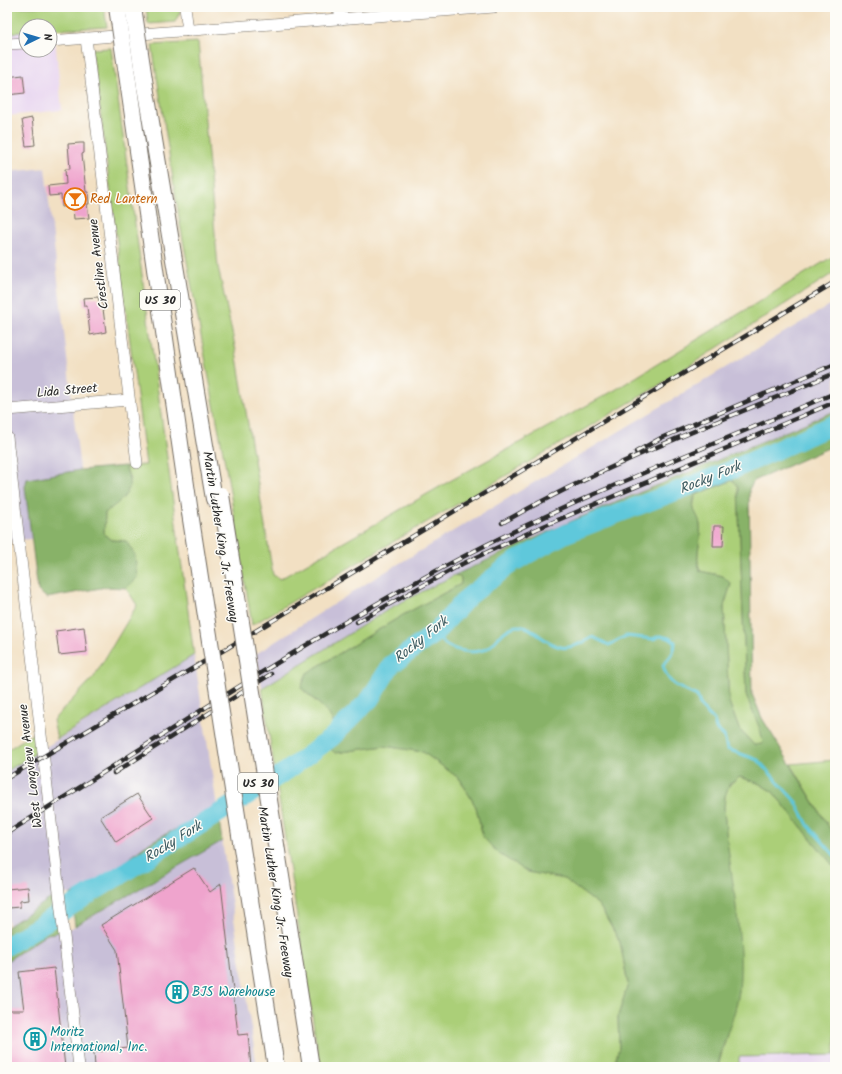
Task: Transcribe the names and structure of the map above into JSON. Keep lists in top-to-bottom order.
{
  "streets": {
    "highway": ["US 30", "Martin Luther King Jr. Freeway"],
    "street": ["Crestline Avenue", "Lida Street", "West Longview Avenue"]
  },
  "crossings": [
    ["Crestline Avenue", "Lida Street"]
  ],
  "water": ["Rocky Fork"],
  "places": {
    "bar": ["Red Lantern"],
    "building": ["BJS Warehouse", "Moritz International, Inc."]
  },
  "north": "right"
}
